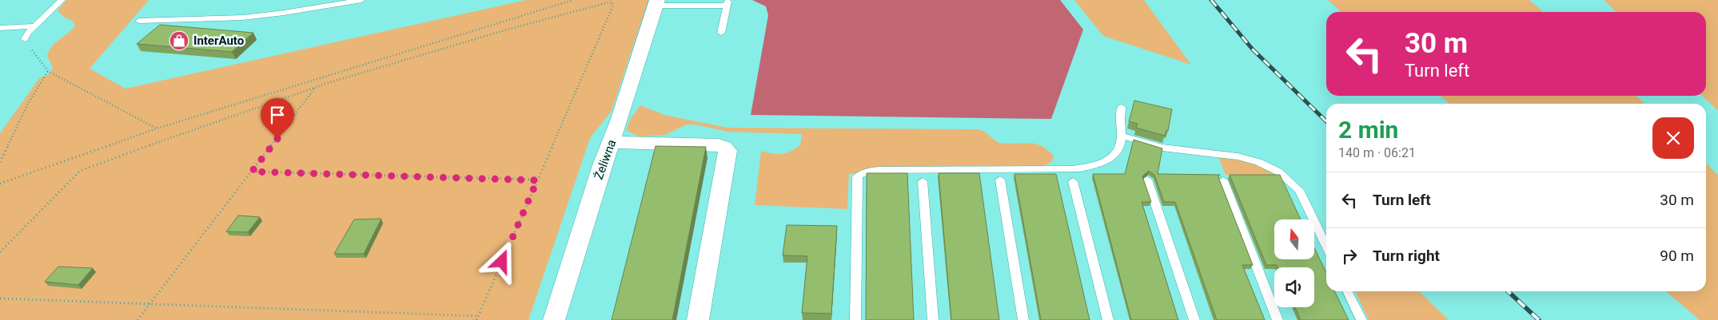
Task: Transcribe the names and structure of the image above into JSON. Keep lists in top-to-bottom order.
{
  "streets": {
    "street": ["Żeliwna"]
  },
  "places": {
    "shop": ["InterAuto"]
  },
  "north": "top",
  "page": {
    "turn": ["30 m", "Turn left"],
    "heading": ["2 min", "140 m · 06:21"],
    "list": [
      {
        "name": "Turn left",
        "value": "30 m"
      },
      {
        "name": "Turn right",
        "value": "90 m"
      }
    ]
  }
}
